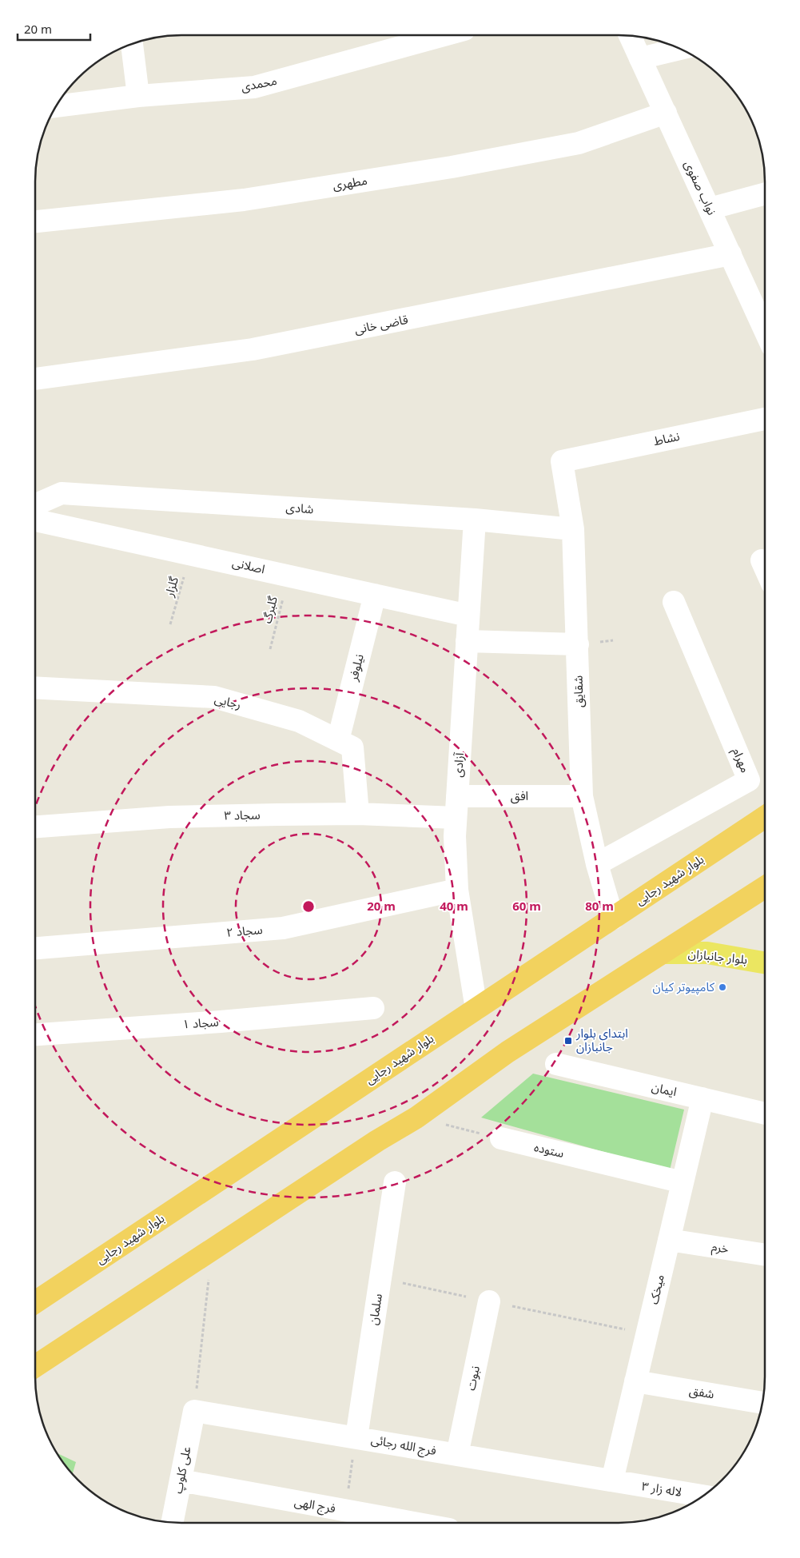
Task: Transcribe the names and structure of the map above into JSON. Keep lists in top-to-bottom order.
{
  "streets": {
    "highway": ["بلوار شهید رجایی"],
    "main road": ["بلوار جانبازان"],
    "street": [
      "محمدی",
      "مطهری",
      "نواب صفوی",
      "قاضی خانی",
      "نشاط",
      "شادی",
      "اصلانی",
      "نیلوفر",
      "شقایق",
      "رجایی",
      "مهرام",
      "آزادی",
      "افق",
      "سجاد ۳",
      "سجاد ۲",
      "سجاد ۱",
      "ایمان",
      "ستوده",
      "خرم",
      "میخک",
      "سلمان",
      "نبوت",
      "شفق",
      "فرج الله رجائی",
      "علی کلوپ",
      "لاله زار ۳",
      "فرج الهی"
    ],
    "path": ["گلزار", "گلبرگ"]
  },
  "crossings": [
    ["مطهری", "نواب صفوی"],
    ["نواب صفوی", "قاضی خانی"],
    ["نشاط", "شقایق"],
    ["شادی", "شقایق"],
    ["شادی", "آزادی"],
    ["اصلانی", "گلزار"],
    ["اصلانی", "گلبرگ"],
    ["اصلانی", "نیلوفر"],
    ["اصلانی", "آزادی"],
    ["نیلوفر", "رجایی"],
    ["شقایق", "مهرام"],
    ["شقایق", "افق"],
    ["شقایق", "بلوار شهید رجایی"],
    ["رجایی", "سجاد ۳"],
    ["آزادی", "افق"],
    ["آزادی", "سجاد ۳"],
    ["آزادی", "بلوار شهید رجایی"],
    ["آزادی", "سجاد ۲"],
    ["افق", "سجاد ۳"],
    ["ایمان", "میخک"],
    ["ستوده", "میخک"],
    ["خرم", "میخک"],
    ["میخک", "شفق"],
    ["میخک", "فرج الله رجائی"],
    ["میخک", "لاله زار ۳"],
    ["سلمان", "فرج الله رجائی"],
    ["نبوت", "فرج الله رجائی"],
    ["فرج الله رجائی", "علی کلوپ"],
    ["فرج الله رجائی", "لاله زار ۳"],
    ["علی کلوپ", "فرج الهی"]
  ],
  "places": {
    "other": ["کامپیوتر کیان"],
    "transit": ["ابتدای بلوار جانبازان"]
  },
  "scale_bar": "20 m",
  "rings": [
    "20 m",
    "40 m",
    "60 m",
    "80 m"
  ]
}
